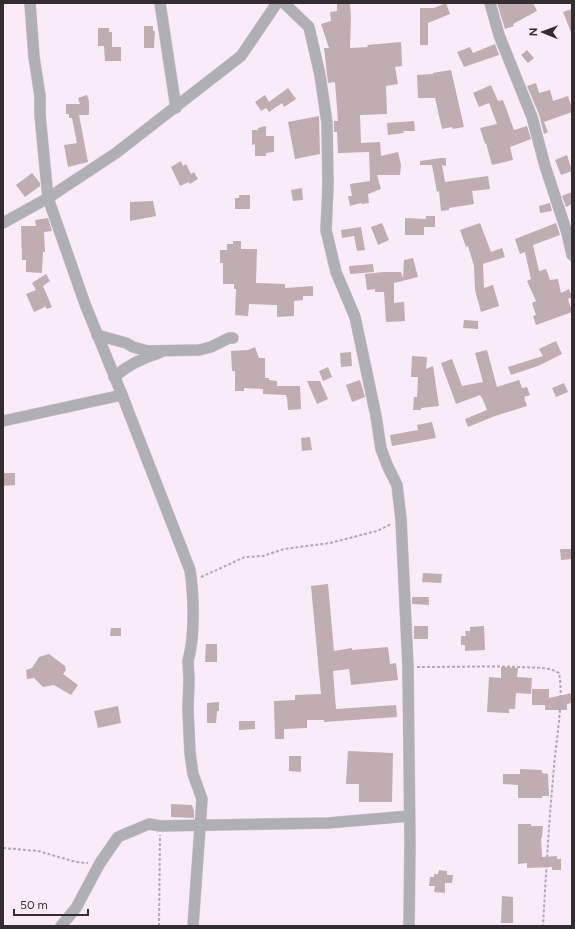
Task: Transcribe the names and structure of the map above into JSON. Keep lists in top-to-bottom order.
{
  "scale_bar": "50 m",
  "north": "left"
}
